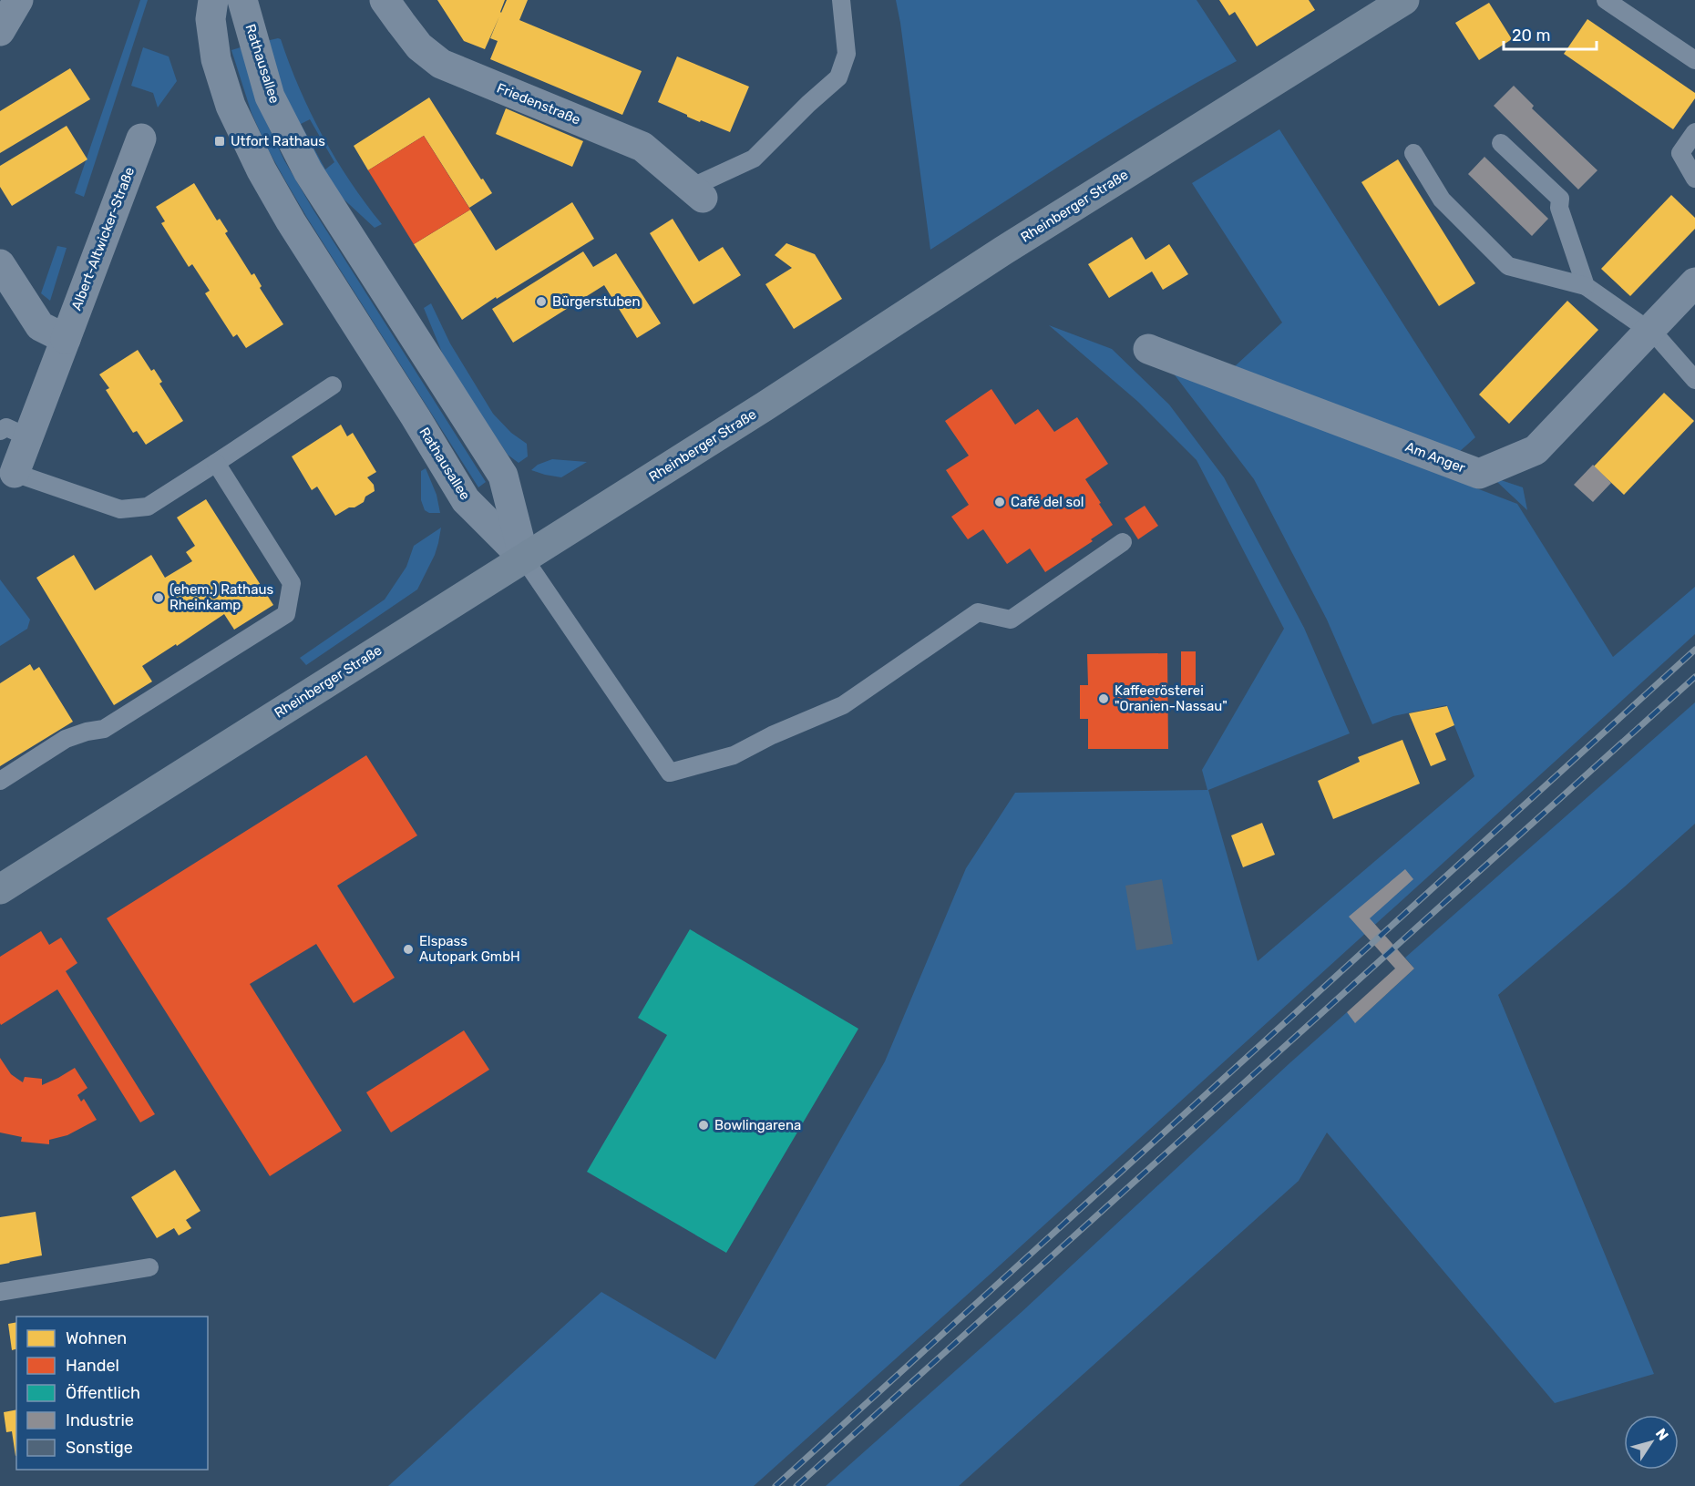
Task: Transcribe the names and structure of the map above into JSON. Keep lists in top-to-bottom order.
{
  "streets": {
    "main road": ["Rheinberger Straße"],
    "street": [
      "Rathausallee",
      "Friedenstraße",
      "Albert-Altwicker-Straße",
      "Am Anger"
    ]
  },
  "crossings": [
    ["Rathausallee", "Rheinberger Straße"]
  ],
  "places": {
    "transit": ["Utfort Rathaus"],
    "other": [
      "Bürgerstuben",
      "Café del sol",
      "(ehem.) Rathaus Rheinkamp",
      "Kaffeerösterei \"Oranien-Nassau\"",
      "Elspass Autopark GmbH",
      "Bowlingarena"
    ]
  },
  "legend": [
    "Wohnen",
    "Handel",
    "Öffentlich",
    "Industrie",
    "Sonstige"
  ],
  "scale_bar": "20 m",
  "north": "top right"
}
